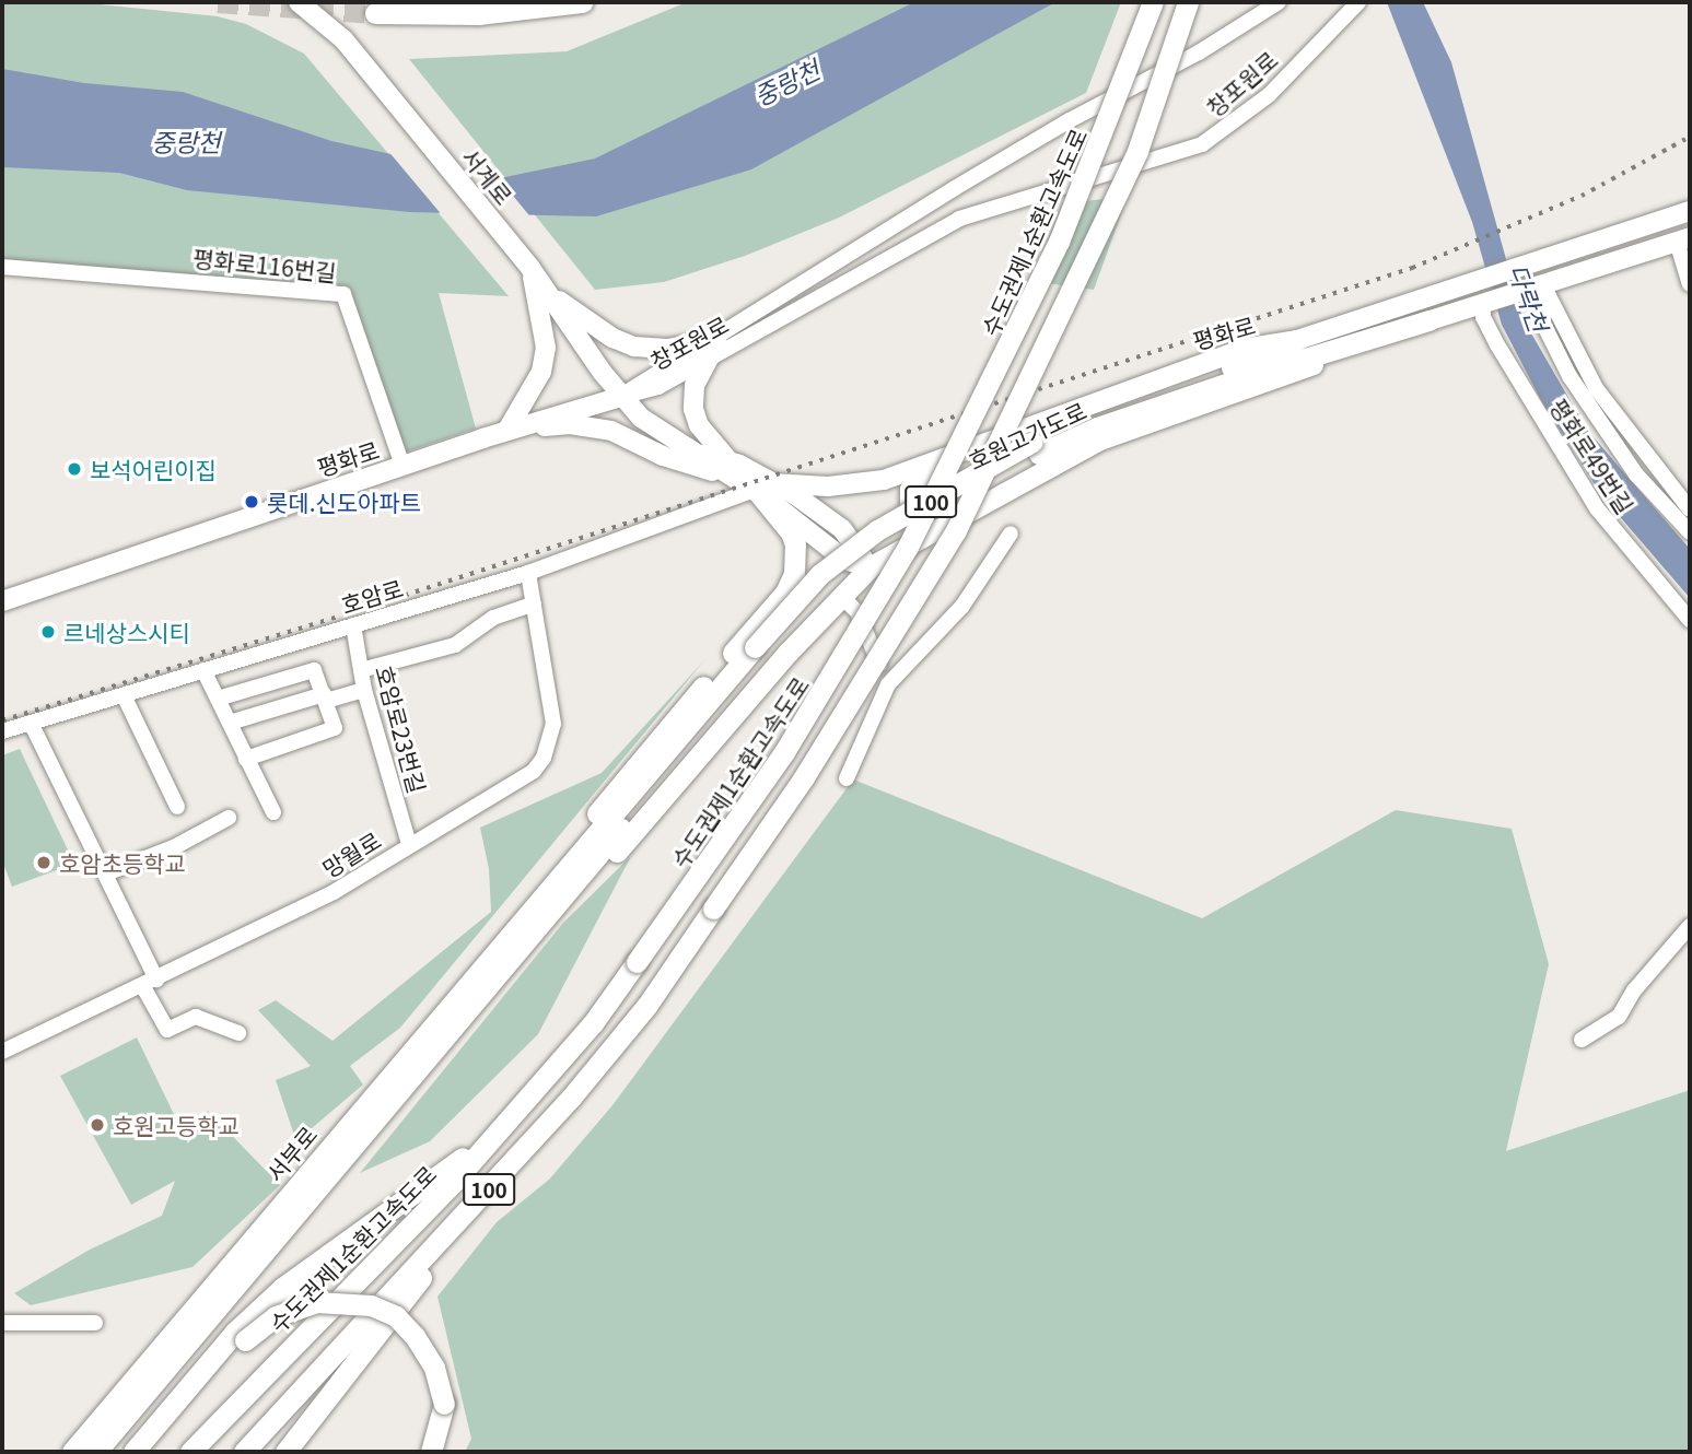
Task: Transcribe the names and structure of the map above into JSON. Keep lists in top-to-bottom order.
{
  "streets": {
    "highway": [
      "수도권제1순환고속도로",
      "호원고가도로",
      "100",
      "서부로"
    ],
    "main road": ["서계로", "평화로"],
    "street": [
      "창포원로",
      "평화로116번길",
      "평화로49번길",
      "호암로",
      "호암로23번길",
      "망월로"
    ]
  },
  "crossings": [
    ["창포원로", "서계로"],
    ["창포원로", "평화로"],
    ["서계로", "평화로"],
    ["평화로116번길", "평화로"],
    ["평화로", "호원고가도로"],
    ["평화로", "평화로49번길"],
    ["평화로", "호암로"],
    ["호원고가도로", "서부로"],
    ["호암로", "호암로23번길"],
    ["호암로", "망월로"],
    ["호암로23번길", "망월로"]
  ],
  "water": ["중랑천", "다락천"],
  "places": [
    "보석어린이집",
    "롯데.신도아파트",
    "르네상스시티",
    "호암초등학교",
    "호원고등학교"
  ]
}
